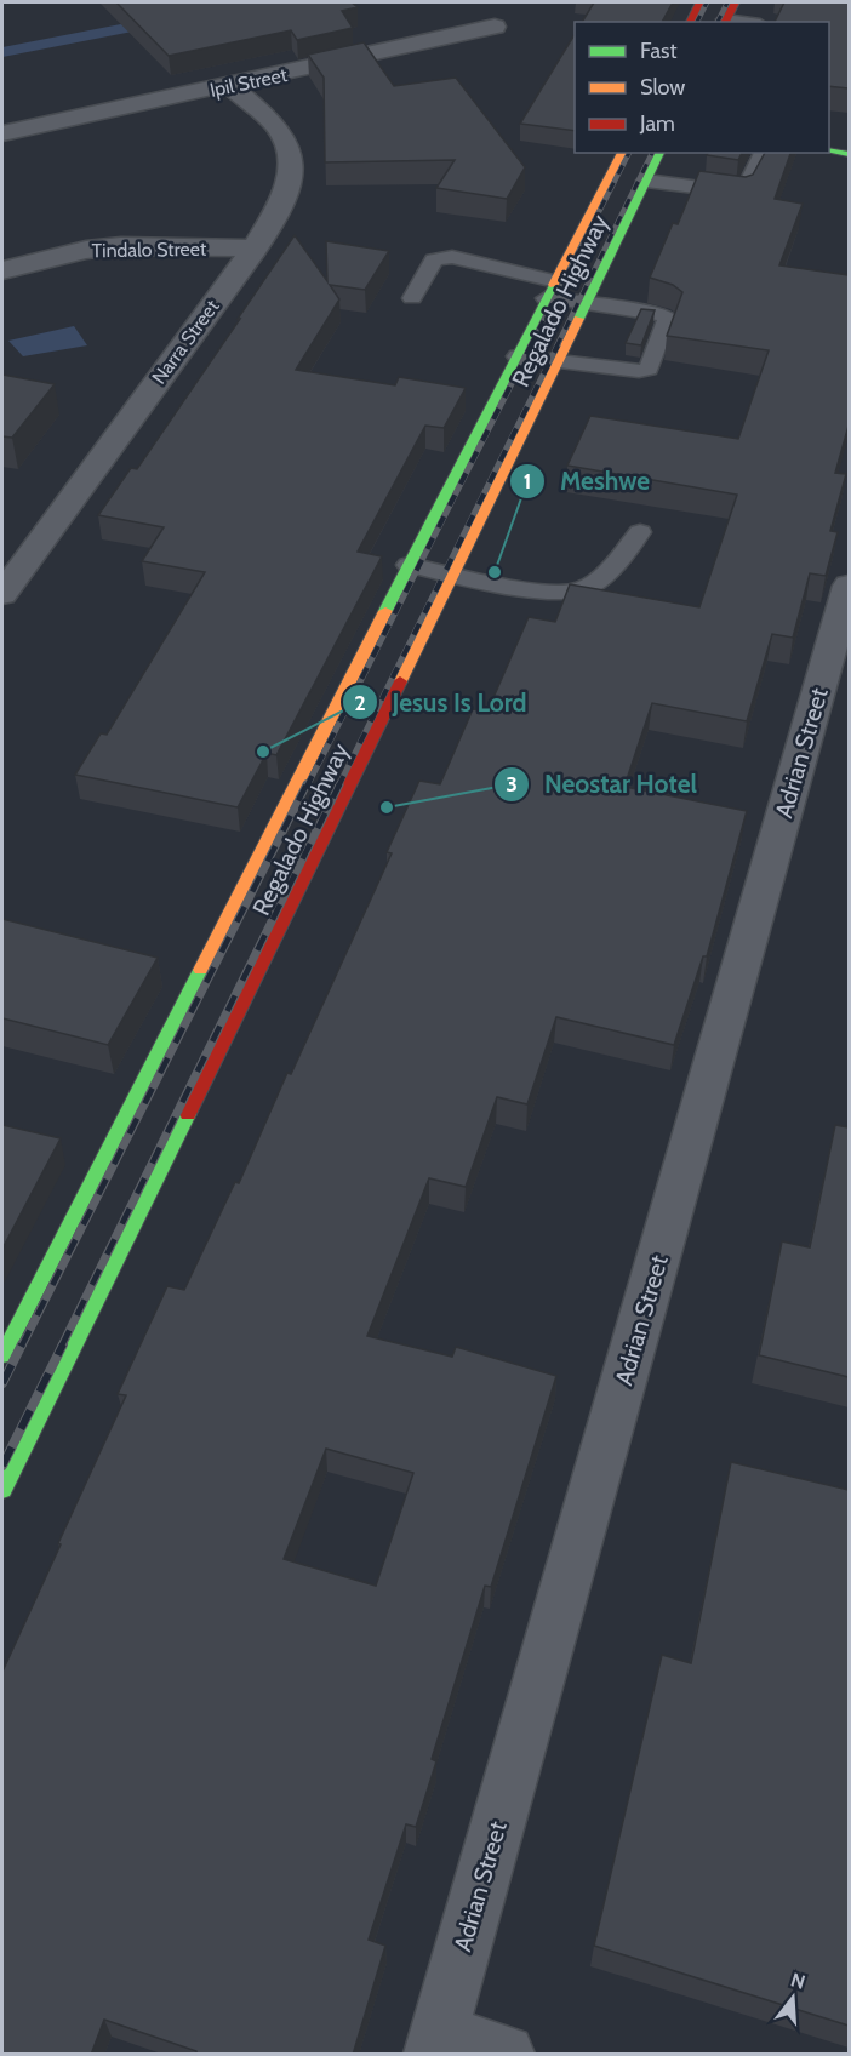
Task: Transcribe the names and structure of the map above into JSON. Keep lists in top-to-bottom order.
{
  "streets": {
    "main road": ["Regalado Highway"],
    "street": [
      "Ipil Street",
      "Tindalo Street",
      "Narra Street",
      "Adrian Street"
    ]
  },
  "crossings": [
    ["Ipil Street", "Narra Street"],
    ["Tindalo Street", "Narra Street"]
  ],
  "places": ["Meshwe", "Jesus Is Lord", "Neostar Hotel"],
  "legend": ["Fast", "Slow", "Jam"],
  "north": "top"
}
